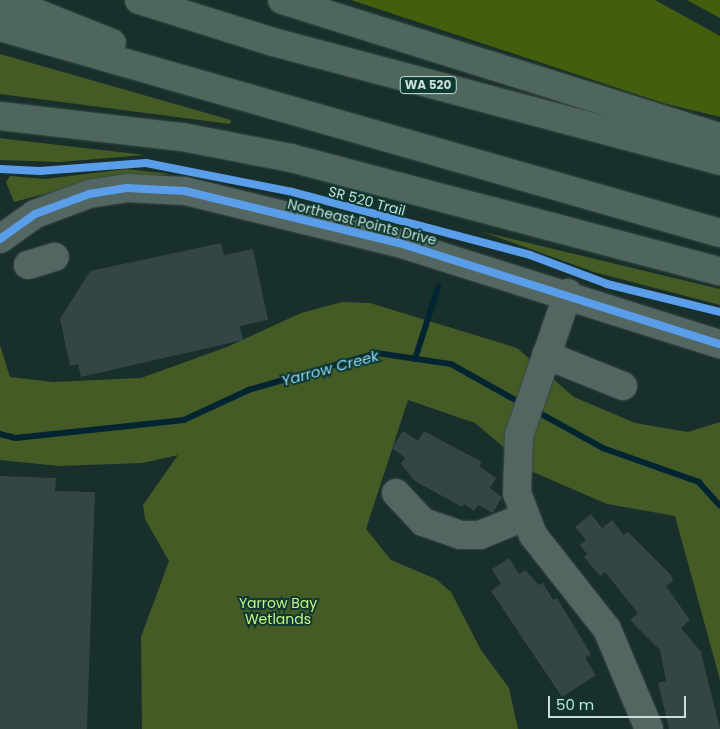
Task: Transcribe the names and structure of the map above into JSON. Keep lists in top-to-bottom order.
{
  "streets": {
    "highway": ["WA 520"],
    "street": ["Northeast Points Drive"],
    "cycle path": ["SR 520 Trail"]
  },
  "water": ["Yarrow Creek"],
  "parks": ["Yarrow Bay Wetlands"],
  "scale_bar": "50 m"
}
